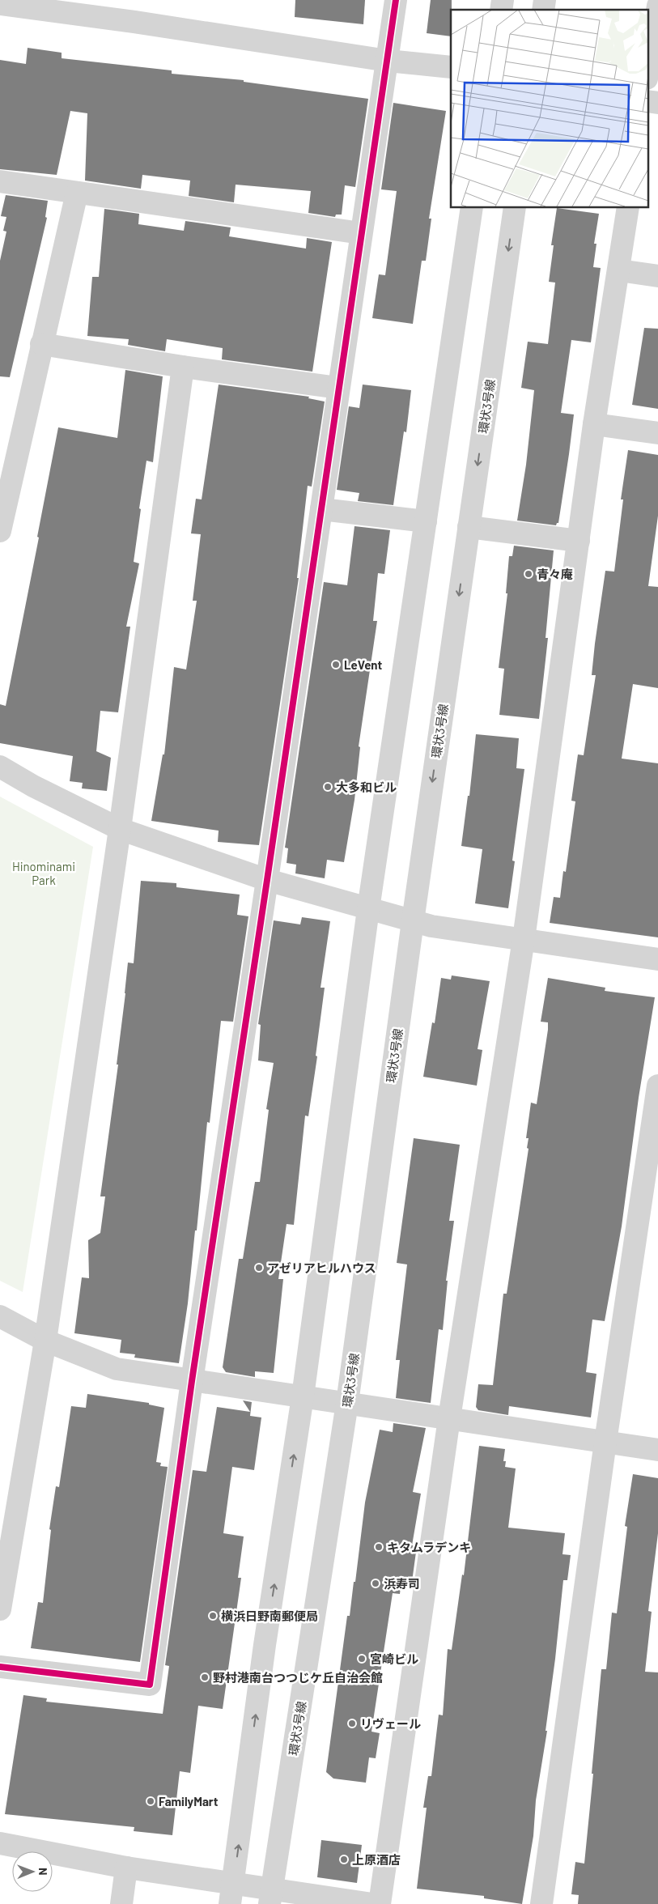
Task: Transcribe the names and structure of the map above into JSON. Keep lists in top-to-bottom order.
{
  "streets": {
    "street": ["環状3号線"]
  },
  "parks": ["Hinominami Park"],
  "places": [
    "青々庵",
    "LeVent",
    "大多和ビル",
    "アゼリアヒルハウス",
    "キタムラデンキ",
    "浜寿司",
    "横浜日野南郵便局",
    "宮崎ビル",
    "野村港南台つつじケ丘自治会館",
    "リヴェール",
    "FamilyMart",
    "上原酒店"
  ],
  "north": "right"
}
